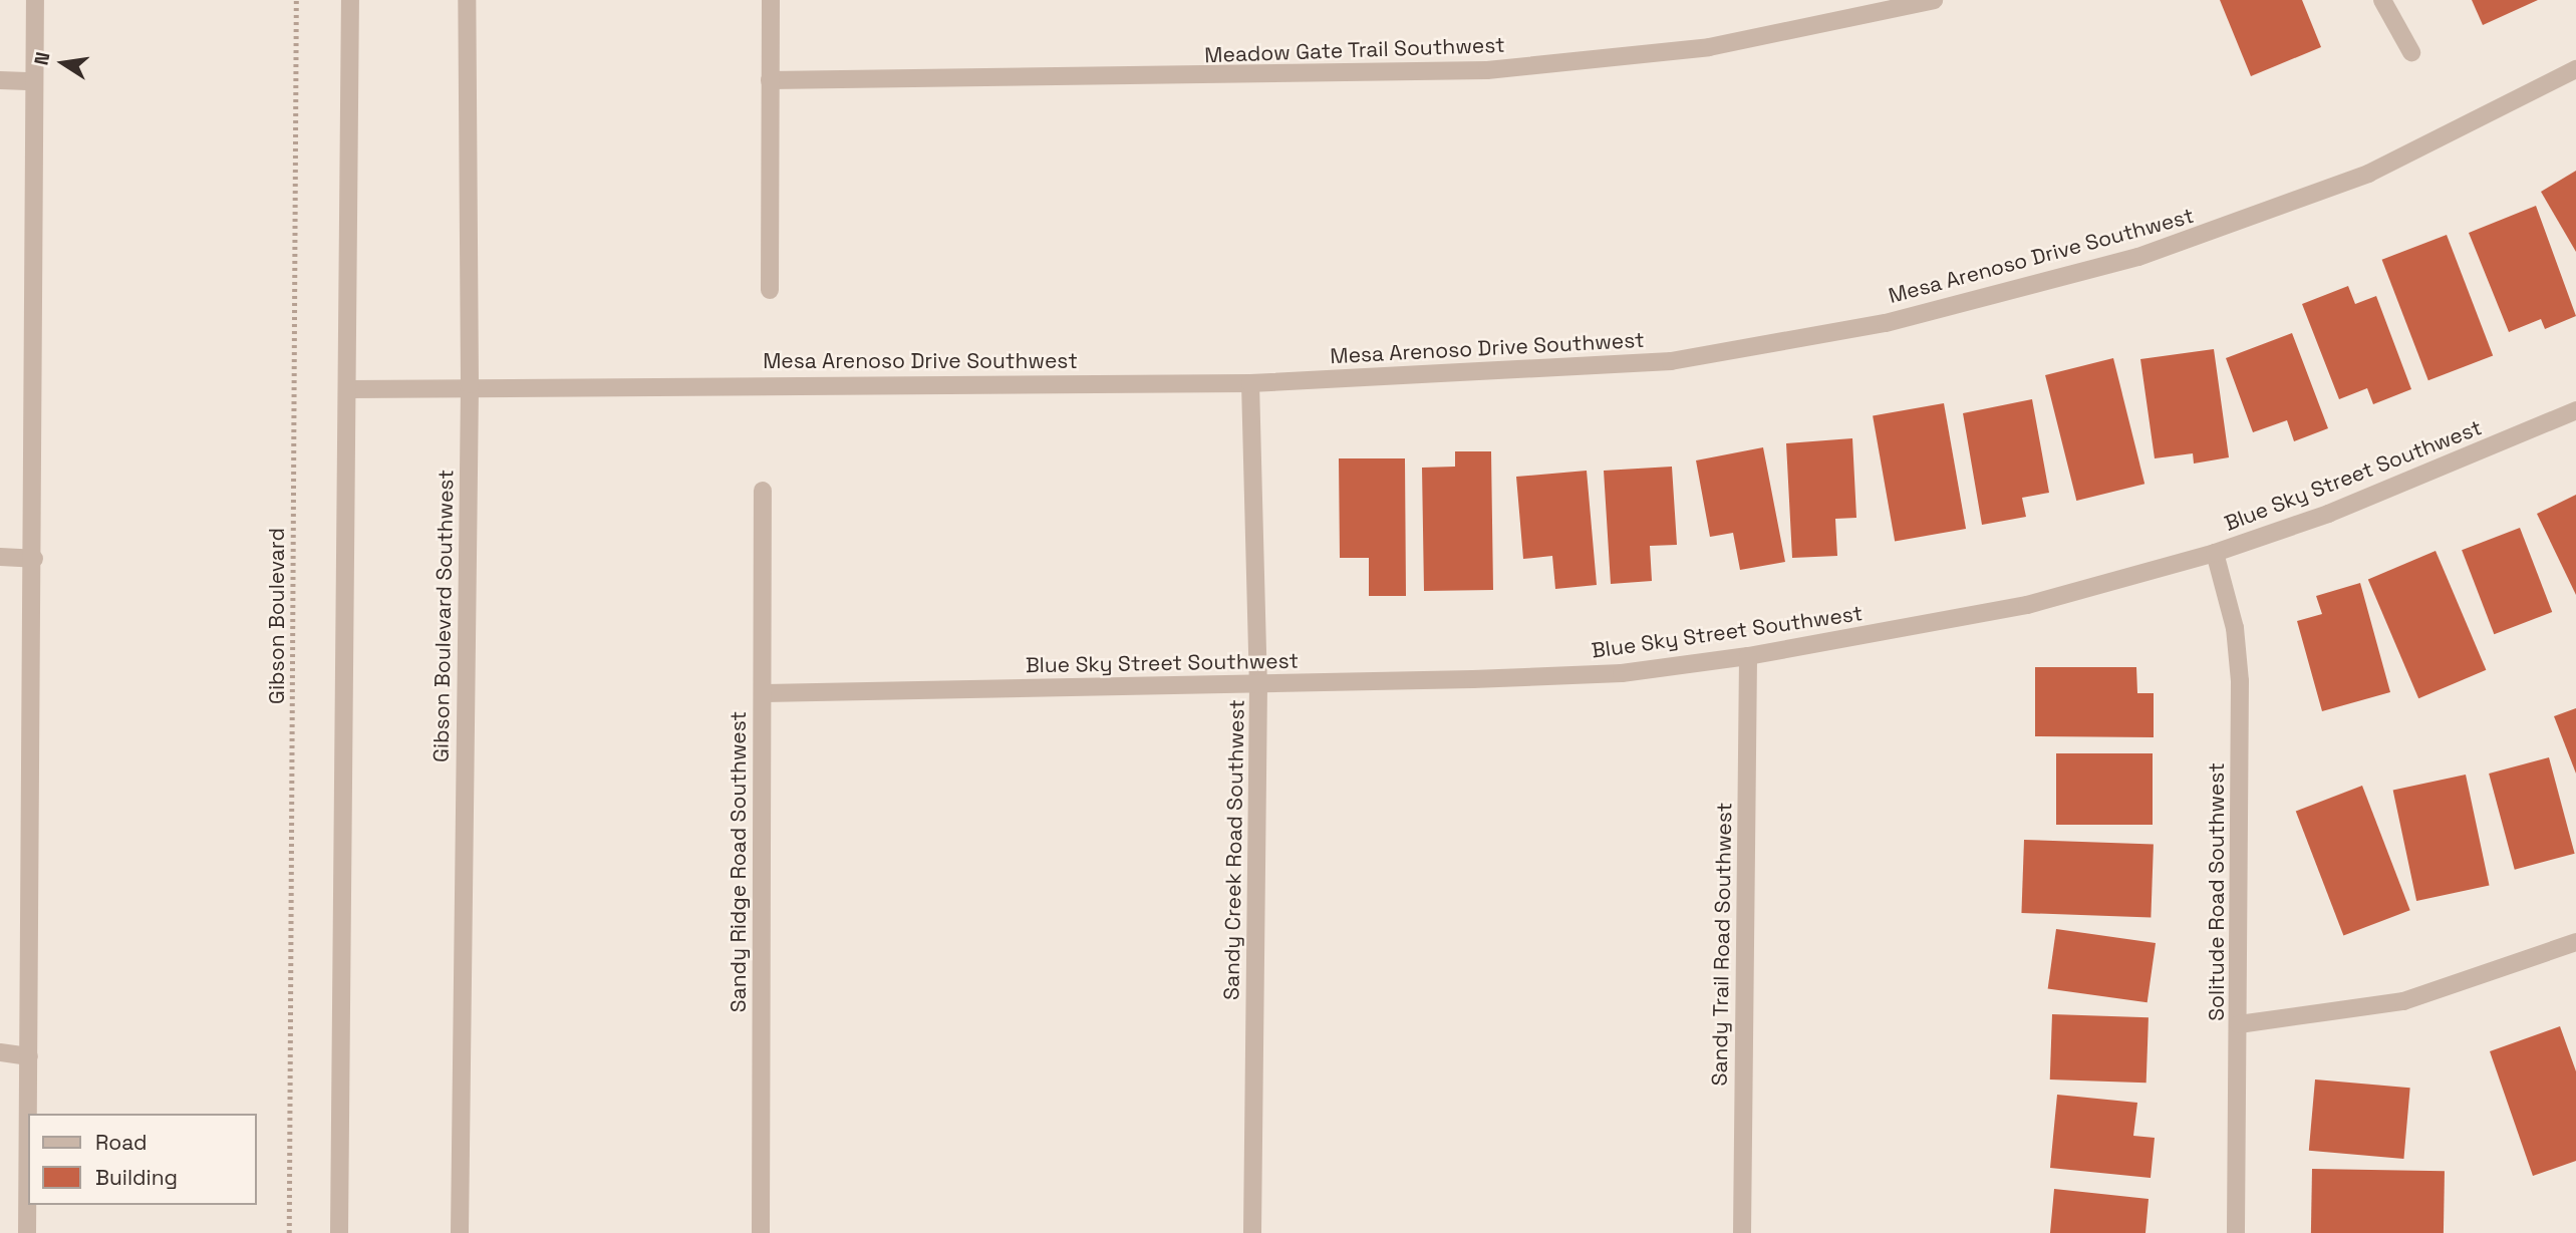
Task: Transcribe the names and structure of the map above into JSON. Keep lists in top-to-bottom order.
{
  "streets": {
    "street": [
      "Meadow Gate Trail Southwest",
      "Mesa Arenoso Drive Southwest",
      "Blue Sky Street Southwest",
      "Gibson Boulevard Southwest",
      "Sandy Creek Road Southwest",
      "Sandy Ridge Road Southwest",
      "Solitude Road Southwest",
      "Sandy Trail Road Southwest"
    ],
    "path": ["Gibson Boulevard"]
  },
  "crossings": [
    ["Mesa Arenoso Drive Southwest", "Gibson Boulevard Southwest"],
    ["Mesa Arenoso Drive Southwest", "Sandy Creek Road Southwest"],
    ["Blue Sky Street Southwest", "Sandy Creek Road Southwest"],
    ["Blue Sky Street Southwest", "Sandy Ridge Road Southwest"],
    ["Blue Sky Street Southwest", "Solitude Road Southwest"],
    ["Blue Sky Street Southwest", "Sandy Trail Road Southwest"]
  ],
  "legend": ["Road", "Building"],
  "north": "left"
}
